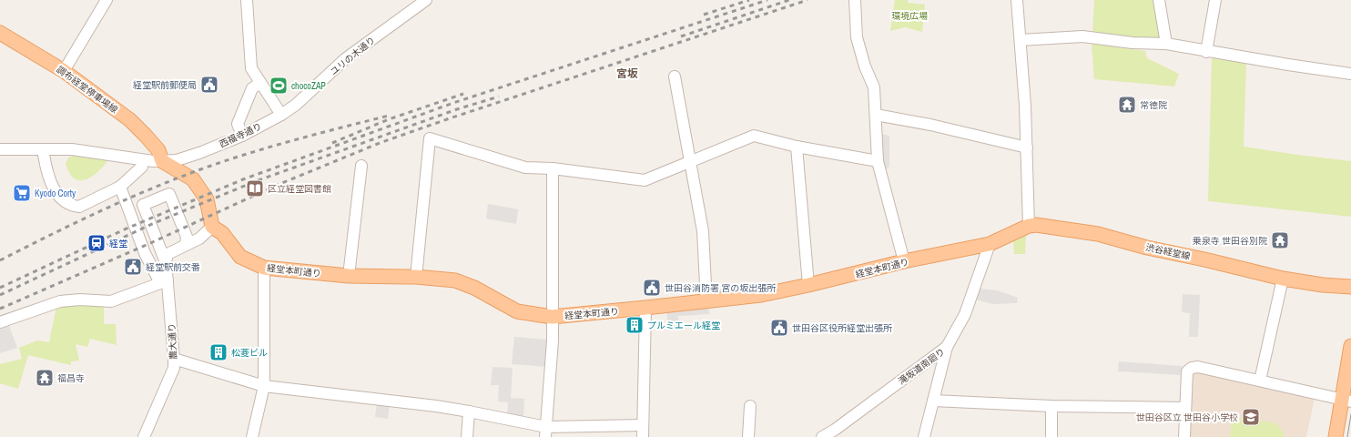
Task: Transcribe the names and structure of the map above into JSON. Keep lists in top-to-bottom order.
{
  "streets": {
    "main road": ["調布経堂停車場線", "渋谷経堂線", "経堂本町通り"],
    "street": [
      "ユリの木通り",
      "西福寺通り",
      "農大通り",
      "滝坂道南廻り"
    ]
  },
  "crossings": [
    ["ユリの木通り", "西福寺通り"],
    ["調布経堂停車場線", "西福寺通り"],
    ["渋谷経堂線", "経堂本町通り"],
    ["渋谷経堂線", "滝坂道南廻り"],
    ["経堂本町通り", "滝坂道南廻り"]
  ],
  "districts": ["宮坂"],
  "parks": ["環境広場"],
  "places": {
    "public building": [
      "経堂駅前郵便局",
      "経堂駅前交番",
      "世田谷消防署 宮の坂出張所",
      "世田谷区役所経堂出張所"
    ],
    "sports": ["chocoZAP"],
    "temple": ["常徳院", "乗泉寺 世田谷別院", "福昌寺"],
    "library": ["区立経堂図書館"],
    "supermarket": ["Kyodo Corty"],
    "station": ["経堂"],
    "building": ["プルミエール経堂", "松菱ビル"],
    "school or university": ["世田谷区立 世田谷小学校"]
  }
}
